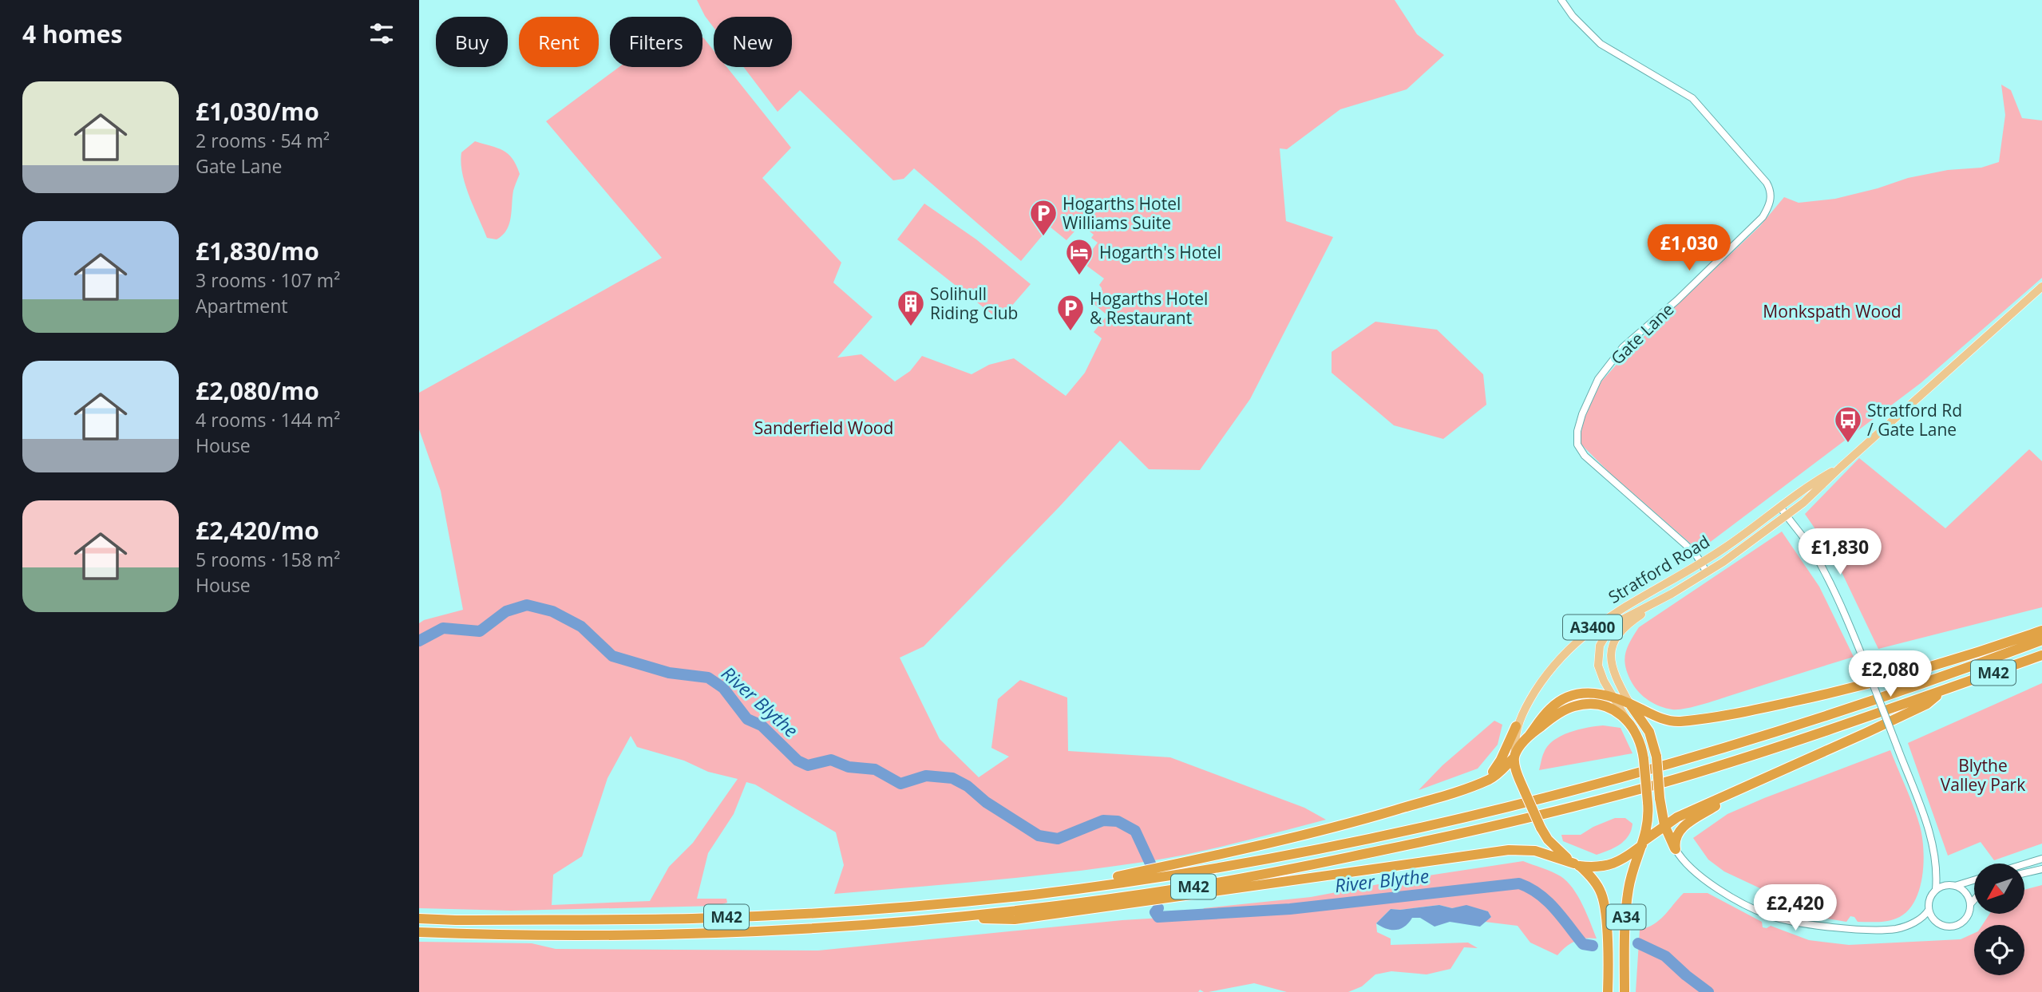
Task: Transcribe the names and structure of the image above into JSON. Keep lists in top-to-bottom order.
{
  "streets": {
    "highway": ["M42", "A34"],
    "main road": ["Stratford Road", "A3400"],
    "street": ["Gate Lane"]
  },
  "crossings": [
    ["Gate Lane", "Stratford Road"],
    ["Stratford Road", "A34"]
  ],
  "water": ["River Blythe"],
  "parks": ["Monkspath Wood", "Sanderfield Wood", "Blythe Valley Park"],
  "places": {
    "parking": ["Hogarths Hotel Williams Suite", "Hogarths Hotel & Restaurant"],
    "hotel": ["Hogarth's Hotel"],
    "building": ["Solihull Riding Club"],
    "bus stop": ["Stratford Rd / Gate Lane"]
  },
  "north": "bottom left",
  "page": {
    "heading": "4 homes",
    "chip": [
      "Buy",
      "Rent",
      "Filters",
      "New"
    ],
    "list": [
      {
        "name": "£1,030/mo",
        "note": "2 rooms · 54 m² · Gate Lane"
      },
      {
        "name": "£1,830/mo",
        "note": "3 rooms · 107 m² · Apartment"
      },
      {
        "name": "£2,080/mo",
        "note": "4 rooms · 144 m² · House"
      },
      {
        "name": "£2,420/mo",
        "note": "5 rooms · 158 m² · House"
      }
    ],
    "price": [
      "£1,030",
      "£1,830",
      "£2,080",
      "£2,420"
    ]
  }
}
